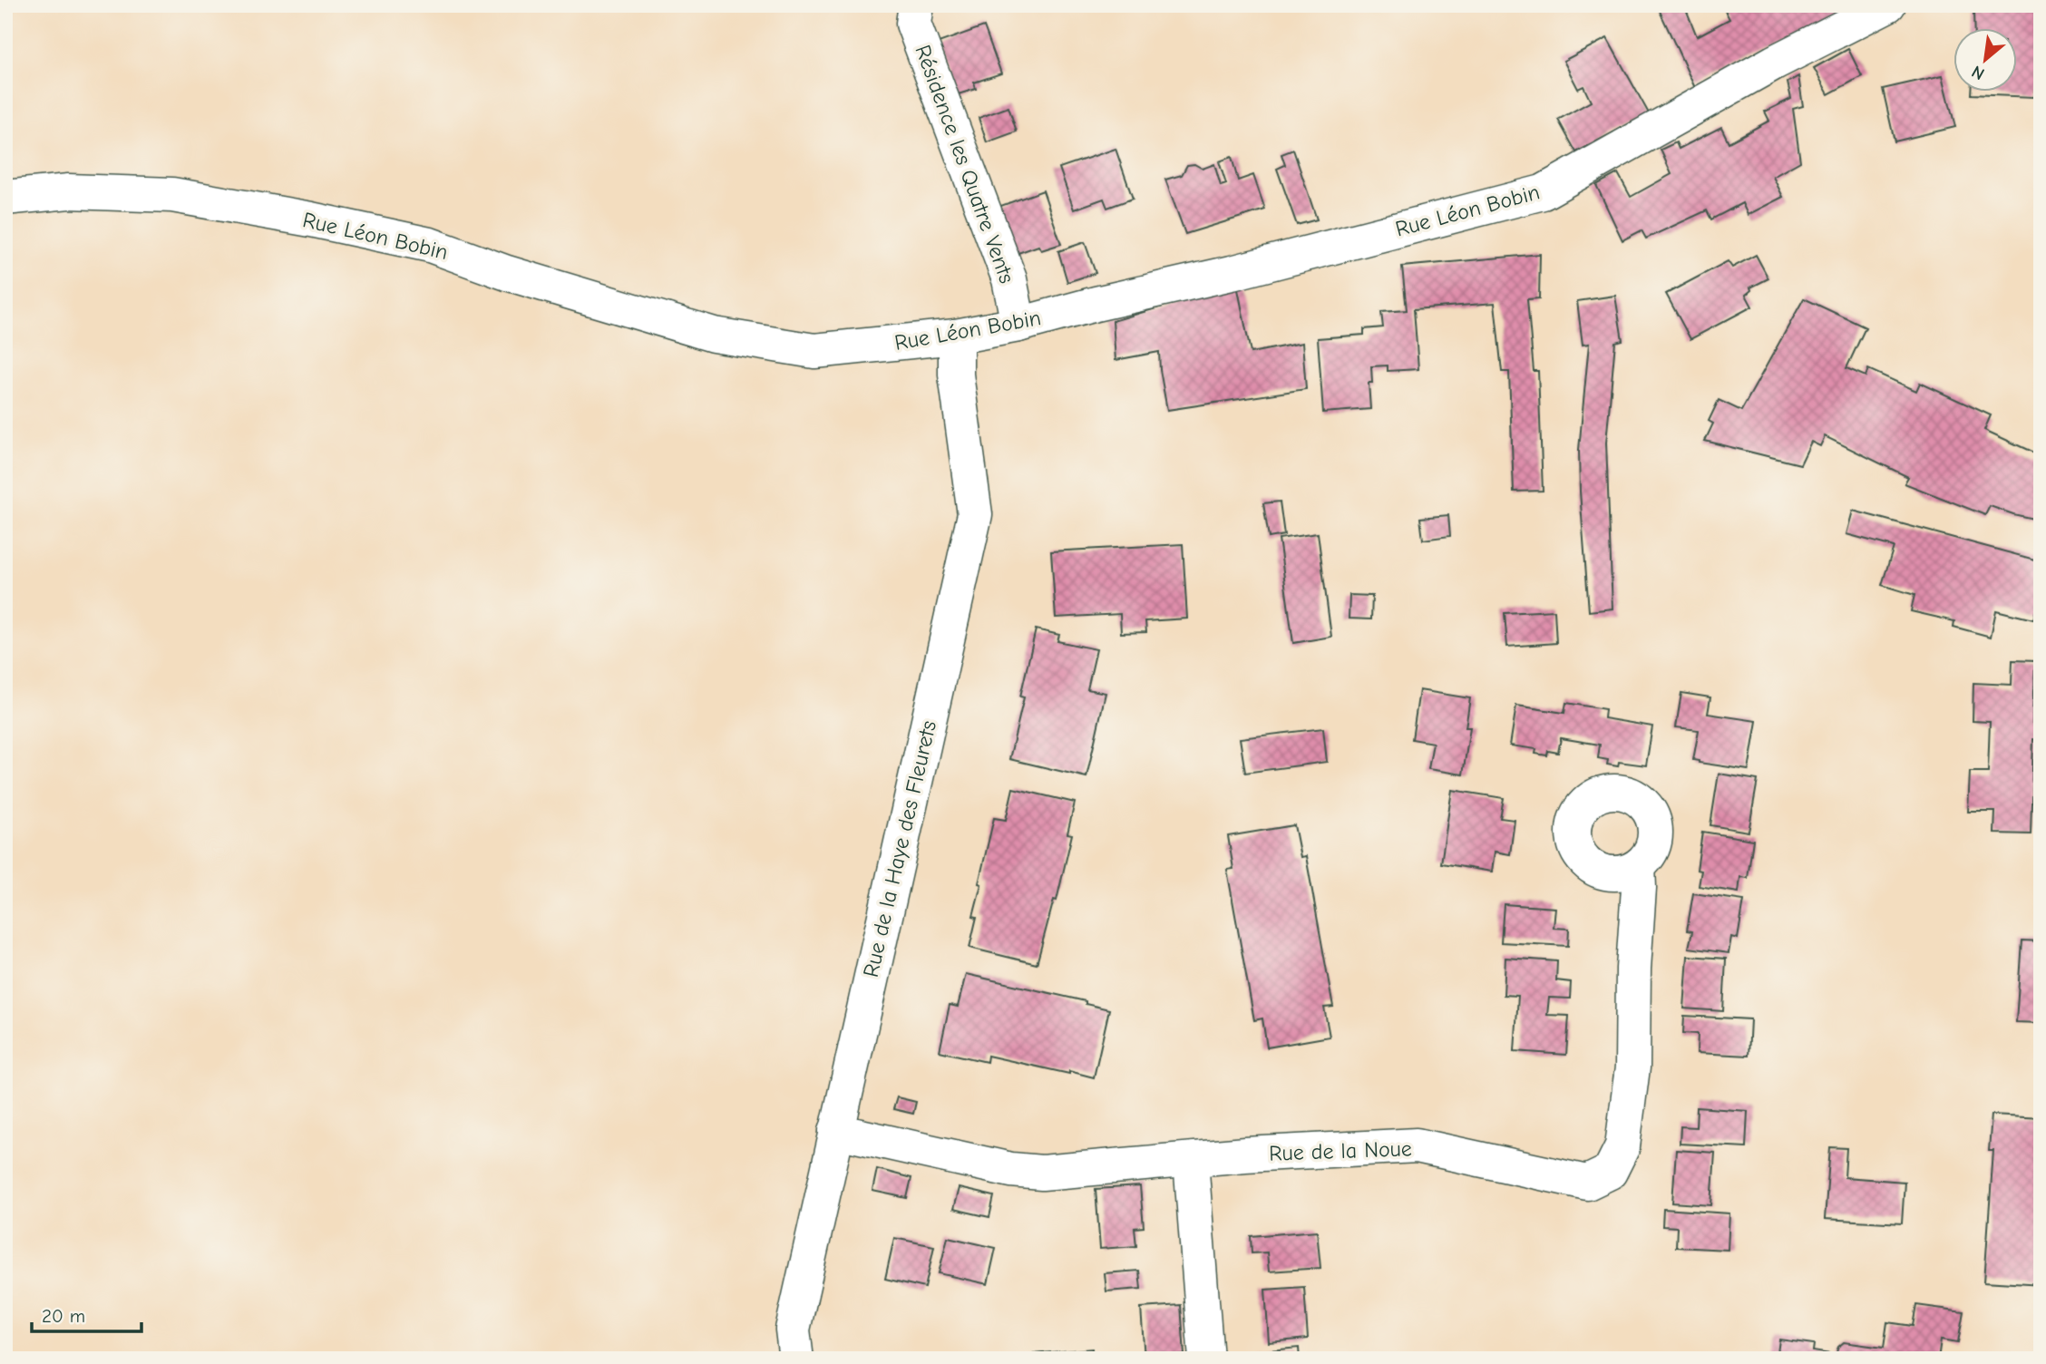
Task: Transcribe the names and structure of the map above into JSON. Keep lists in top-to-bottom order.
{
  "streets": {
    "street": [
      "Résidence les Quatre Vents",
      "Rue Léon Bobin",
      "Rue de la Haye des Fleurets",
      "Rue de la Noue"
    ]
  },
  "crossings": [
    ["Résidence les Quatre Vents", "Rue Léon Bobin"],
    ["Rue Léon Bobin", "Rue de la Haye des Fleurets"],
    ["Rue de la Haye des Fleurets", "Rue de la Noue"]
  ],
  "scale_bar": "20 m",
  "north": "bottom left"
}
